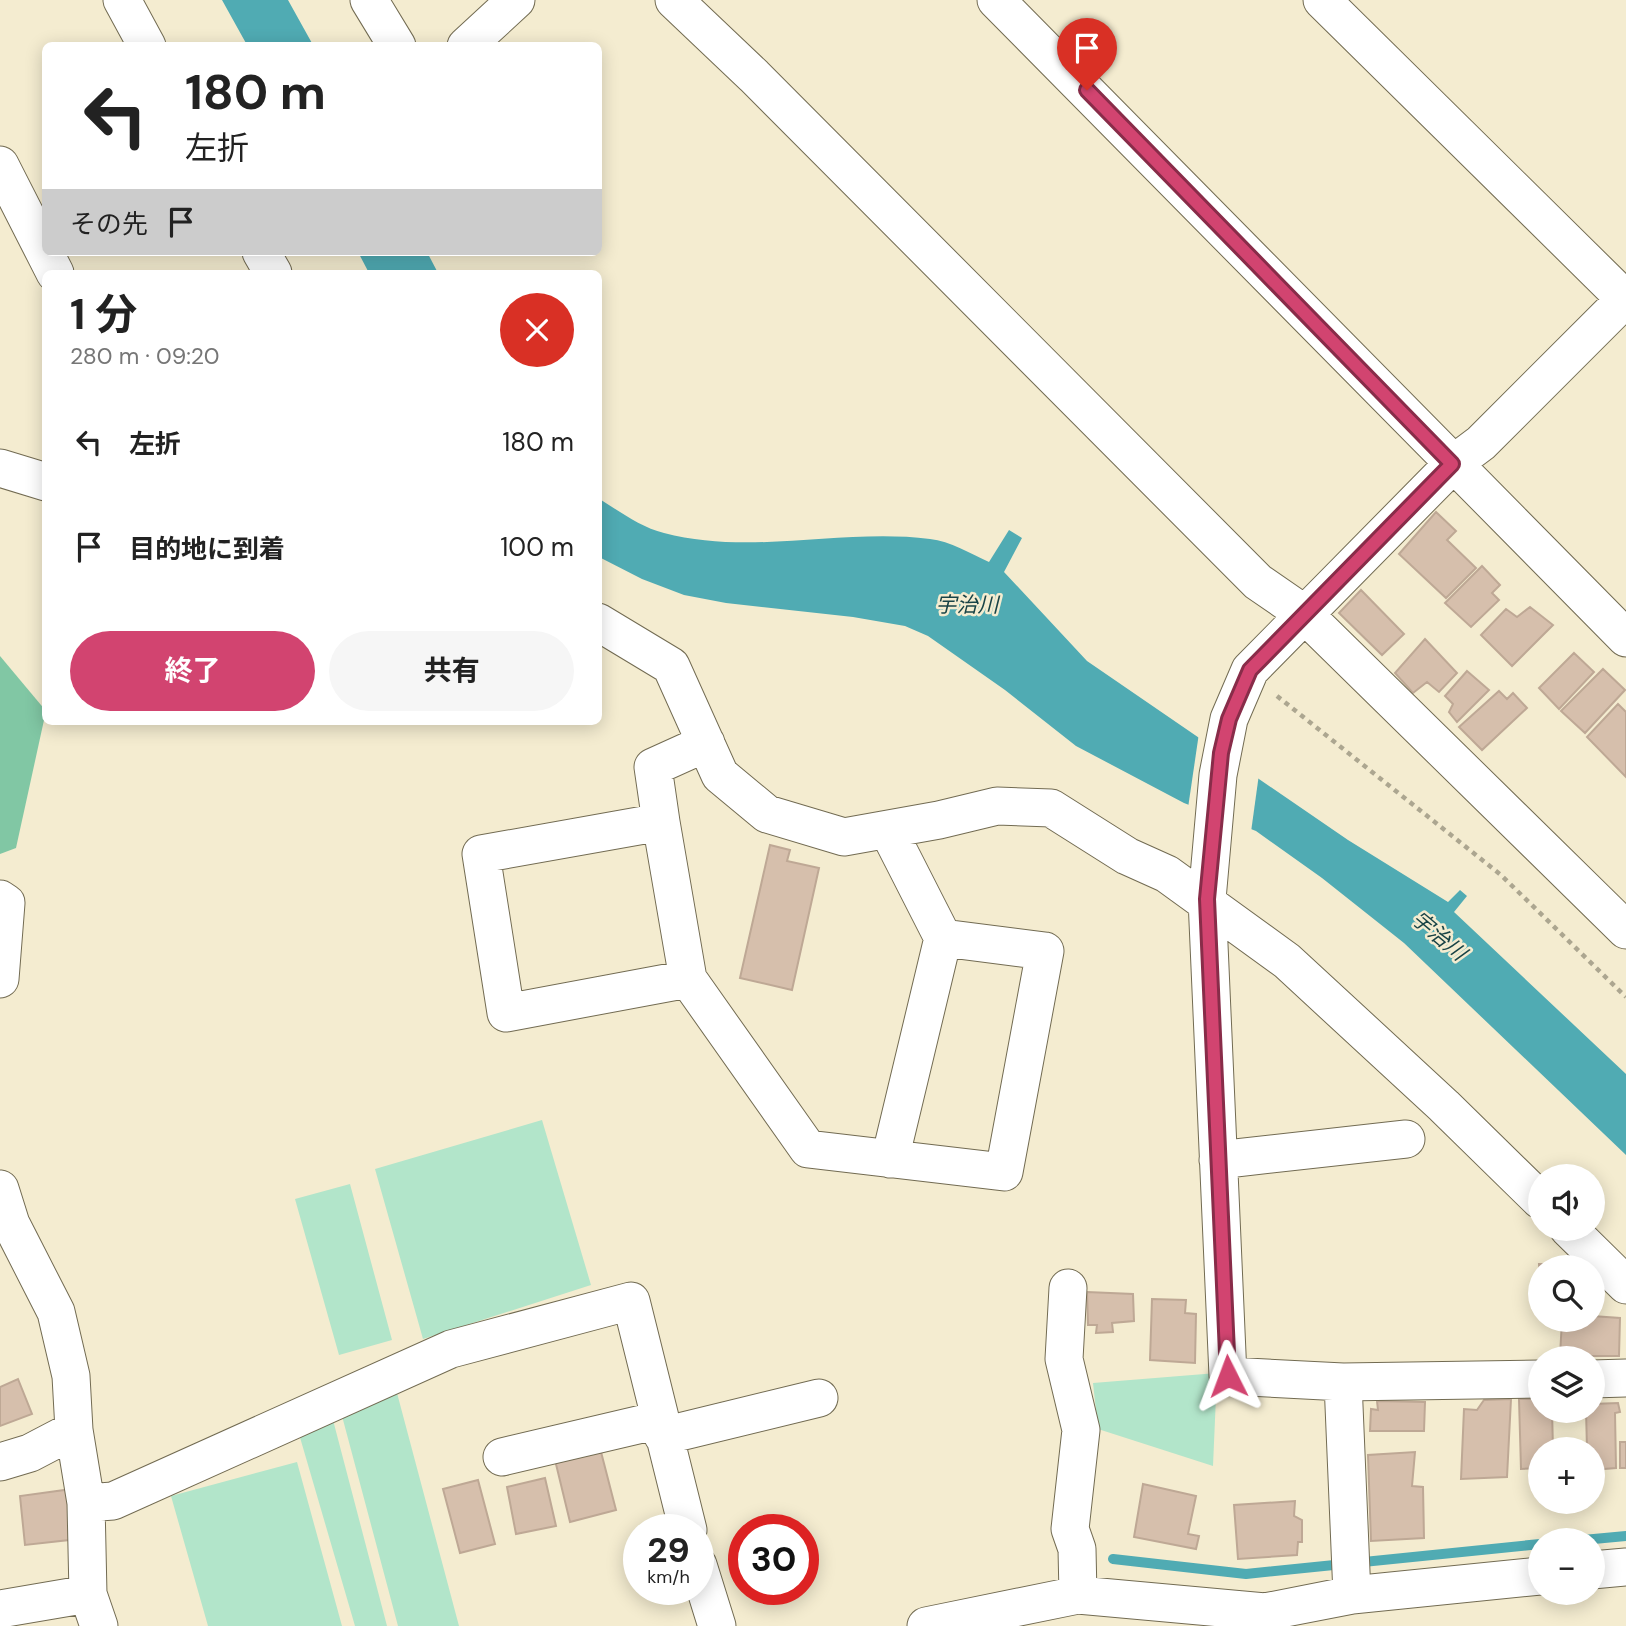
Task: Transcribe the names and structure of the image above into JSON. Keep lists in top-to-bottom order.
{
  "water": ["宇治川"],
  "page": {
    "turn": ["180 m", "左折"],
    "then": "その先",
    "heading": ["1 分", "280 m · 09:20"],
    "list": [
      {
        "name": "左折",
        "value": "180 m"
      },
      {
        "name": "目的地に到着",
        "value": "100 m"
      }
    ],
    "buttons": ["終了", "共有"],
    "map_buttons": ["+", "−"],
    "speed": "29 km/h",
    "limit": "30"
  }
}
